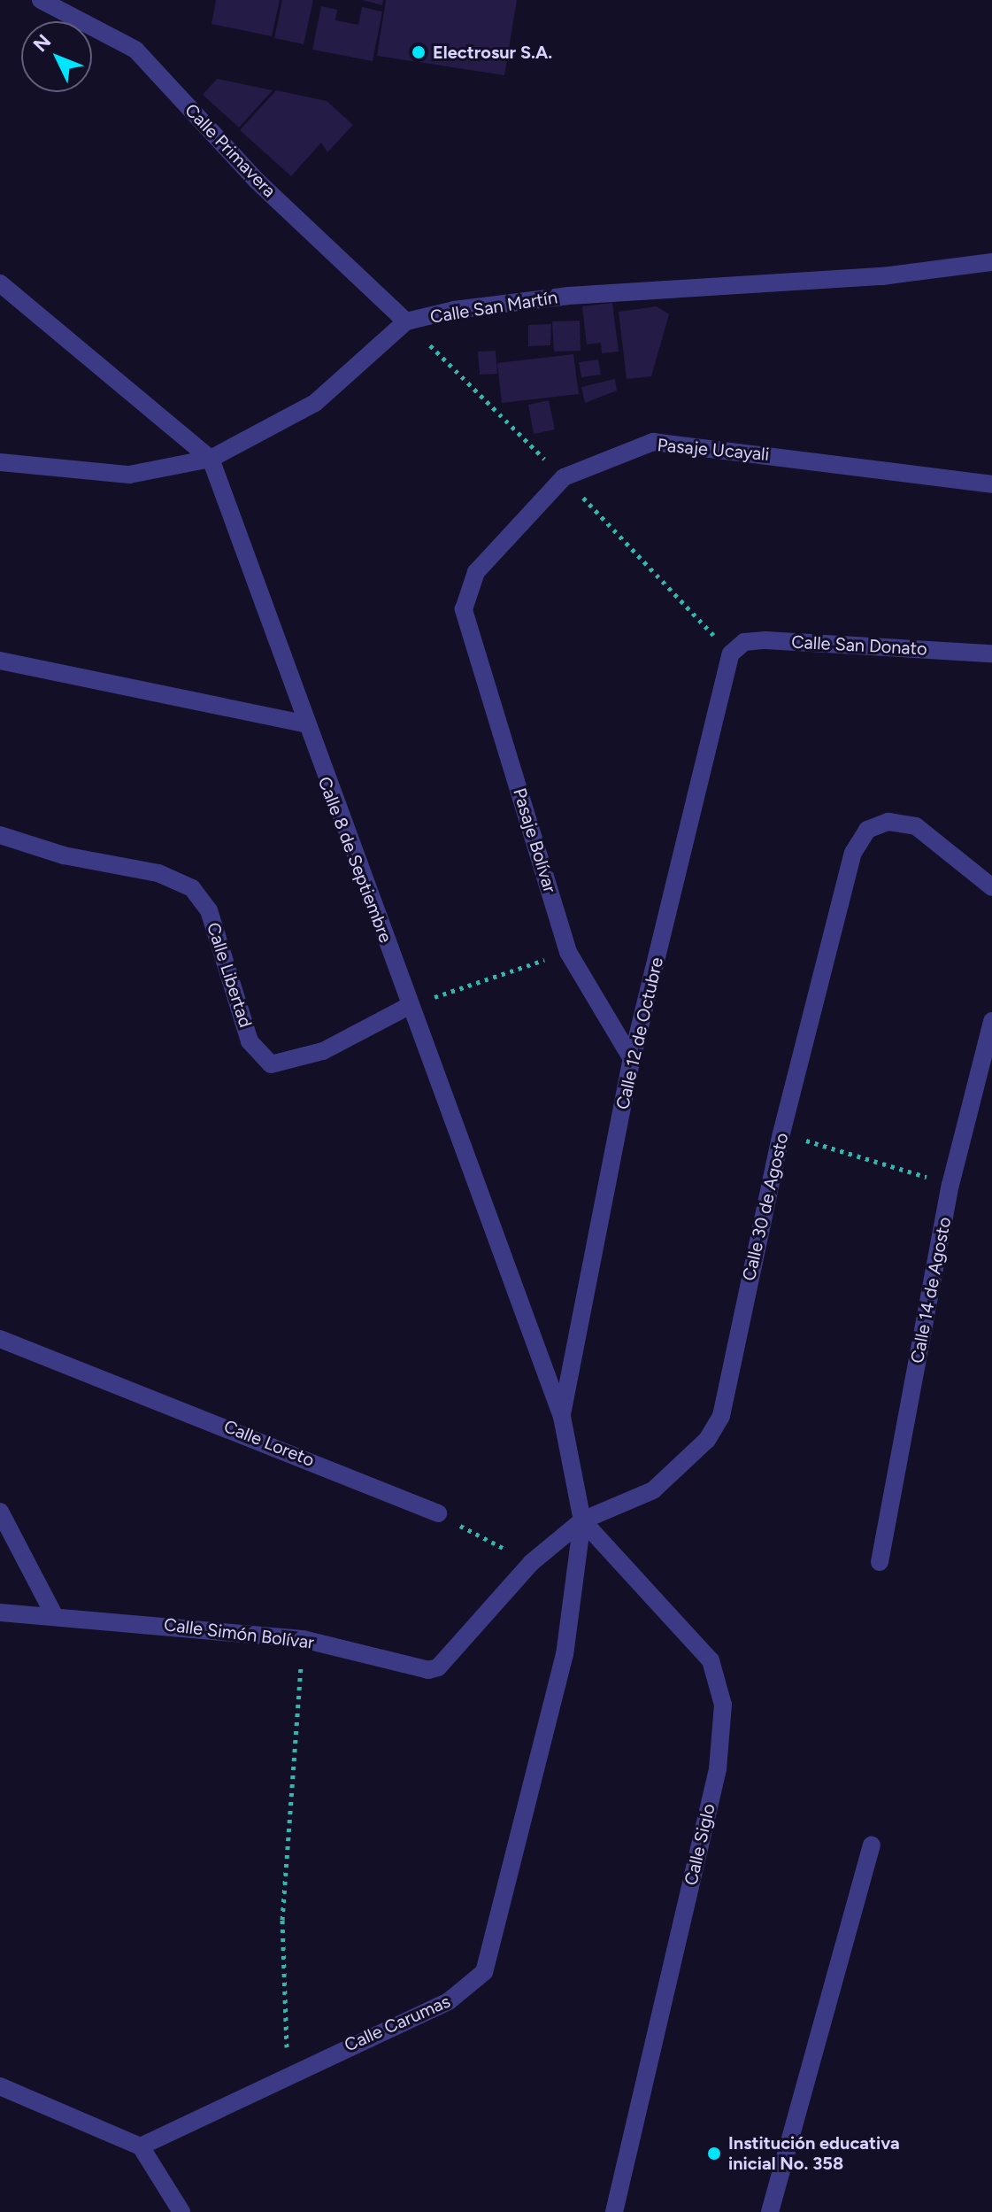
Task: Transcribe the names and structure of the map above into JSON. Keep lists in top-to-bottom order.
{
  "streets": {
    "street": [
      "Calle Primavera",
      "Calle San Martín",
      "Pasaje Ucayali",
      "Calle San Donato",
      "Pasaje Bolívar",
      "Calle 8 de Septiembre",
      "Calle Libertad",
      "Calle 12 de Octubre",
      "Calle 30 de Agosto",
      "Calle 14 de Agosto",
      "Calle Loreto",
      "Calle Simón Bolívar",
      "Calle Siglo",
      "Calle Carumas"
    ]
  },
  "crossings": [
    ["Calle Primavera", "Calle San Martín"],
    ["Calle San Martín", "Calle 8 de Septiembre"],
    ["Pasaje Ucayali", "Pasaje Bolívar"],
    ["Calle San Donato", "Calle 12 de Octubre"],
    ["Pasaje Bolívar", "Calle 12 de Octubre"],
    ["Calle 8 de Septiembre", "Calle Libertad"],
    ["Calle 8 de Septiembre", "Calle 12 de Octubre"],
    ["Calle 8 de Septiembre", "Calle 30 de Agosto"],
    ["Calle 8 de Septiembre", "Calle Simón Bolívar"],
    ["Calle 8 de Septiembre", "Calle Siglo"],
    ["Calle 8 de Septiembre", "Calle Carumas"],
    ["Calle 30 de Agosto", "Calle Simón Bolívar"],
    ["Calle 30 de Agosto", "Calle Siglo"],
    ["Calle 30 de Agosto", "Calle Carumas"],
    ["Calle Simón Bolívar", "Calle Siglo"],
    ["Calle Simón Bolívar", "Calle Carumas"],
    ["Calle Siglo", "Calle Carumas"]
  ],
  "places": ["Electrosur S.A.", "Institución educativa inicial No. 358"],
  "north": "top left"
}
